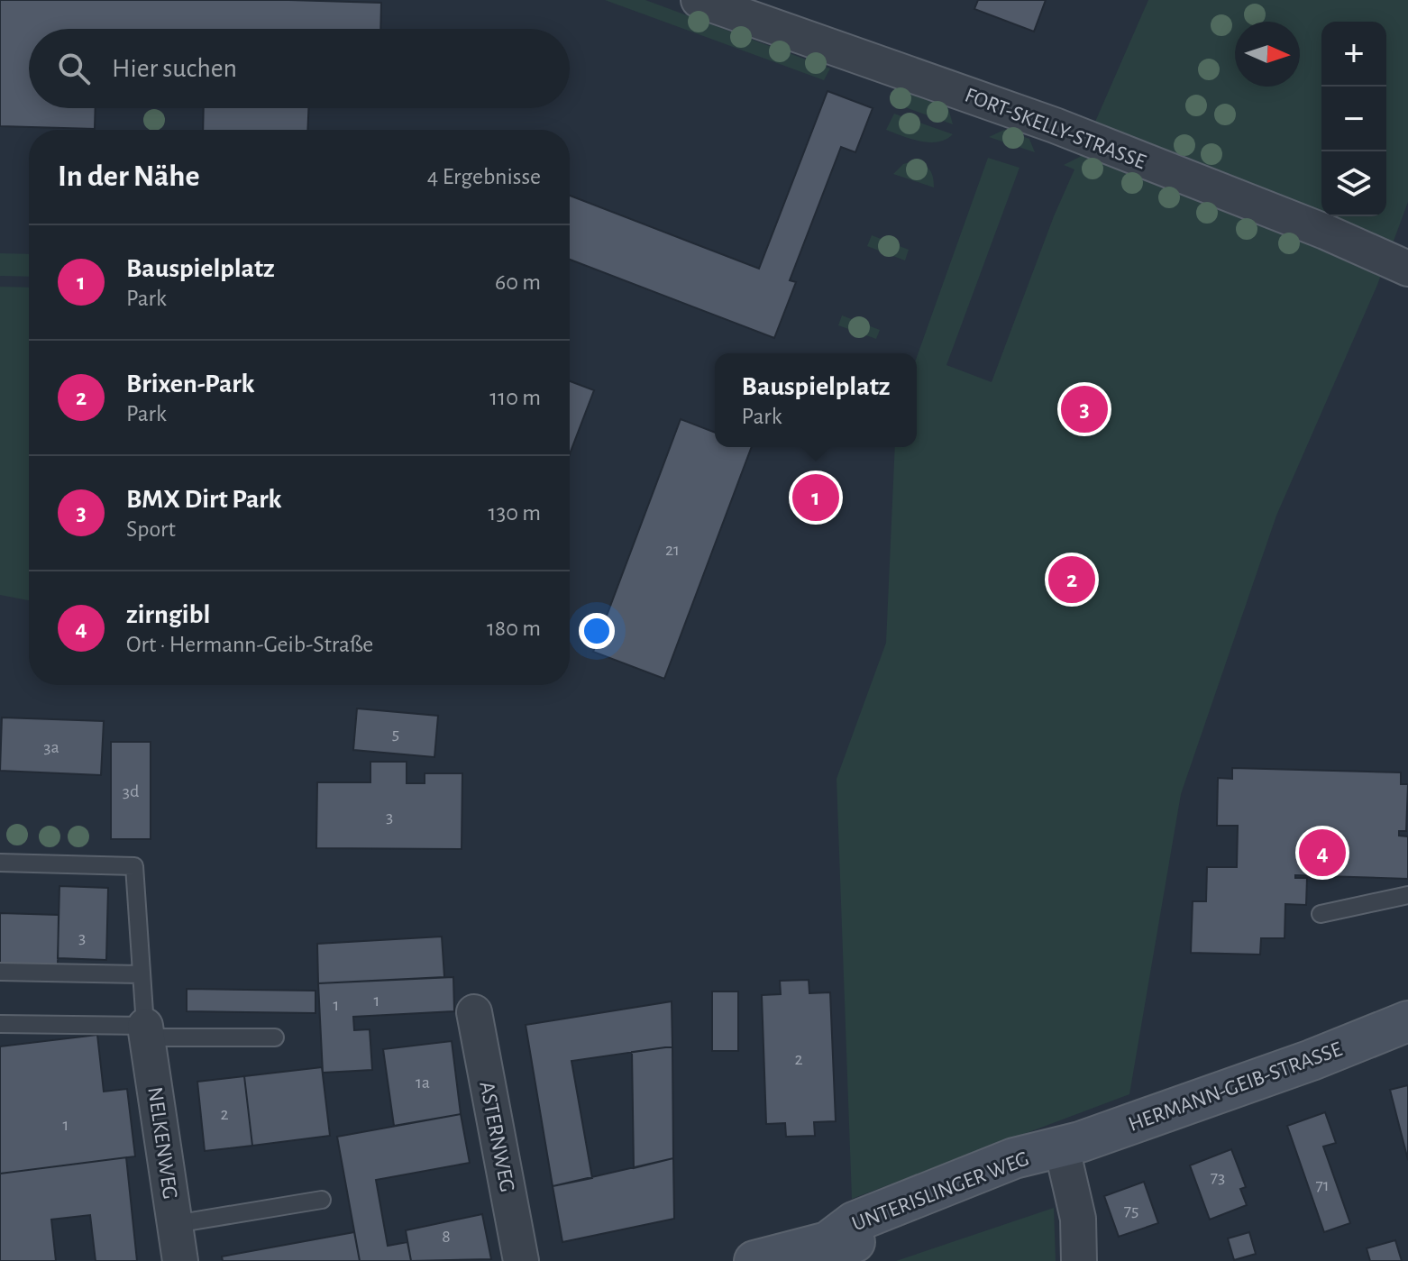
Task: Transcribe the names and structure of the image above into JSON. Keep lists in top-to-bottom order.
{
  "streets": {
    "street": [
      "FORT-SKELLY-STRASSE",
      "HERMANN-GEIB-STRASSE",
      "ASTERNWEG",
      "NELKENWEG",
      "UNTERISLINGER WEG"
    ]
  },
  "crossings": [
    ["HERMANN-GEIB-STRASSE", "UNTERISLINGER WEG"]
  ],
  "house_numbers": [
    "21",
    "5",
    "3a",
    "3d",
    "3",
    "3",
    "1",
    "1",
    "2",
    "1a",
    "2",
    "1",
    "73",
    "71",
    "75",
    "8"
  ],
  "north": "right",
  "page": {
    "map_buttons": ["+", "−"],
    "search": "Hier suchen",
    "heading": ["In der Nähe", "4 Ergebnisse"],
    "list": [
      {
        "mark": "1",
        "name": "Bauspielplatz",
        "note": "Park",
        "value": "60 m"
      },
      {
        "mark": "2",
        "name": "Brixen-Park",
        "note": "Park",
        "value": "110 m"
      },
      {
        "mark": "3",
        "name": "BMX Dirt Park",
        "note": "Sport",
        "value": "130 m"
      },
      {
        "mark": "4",
        "name": "zirngibl",
        "note": "Ort · Hermann-Geib-Straße",
        "value": "180 m"
      }
    ],
    "popup": ["Bauspielplatz", "Park"],
    "pins": [
      "3",
      "1",
      "2",
      "4"
    ]
  }
}
